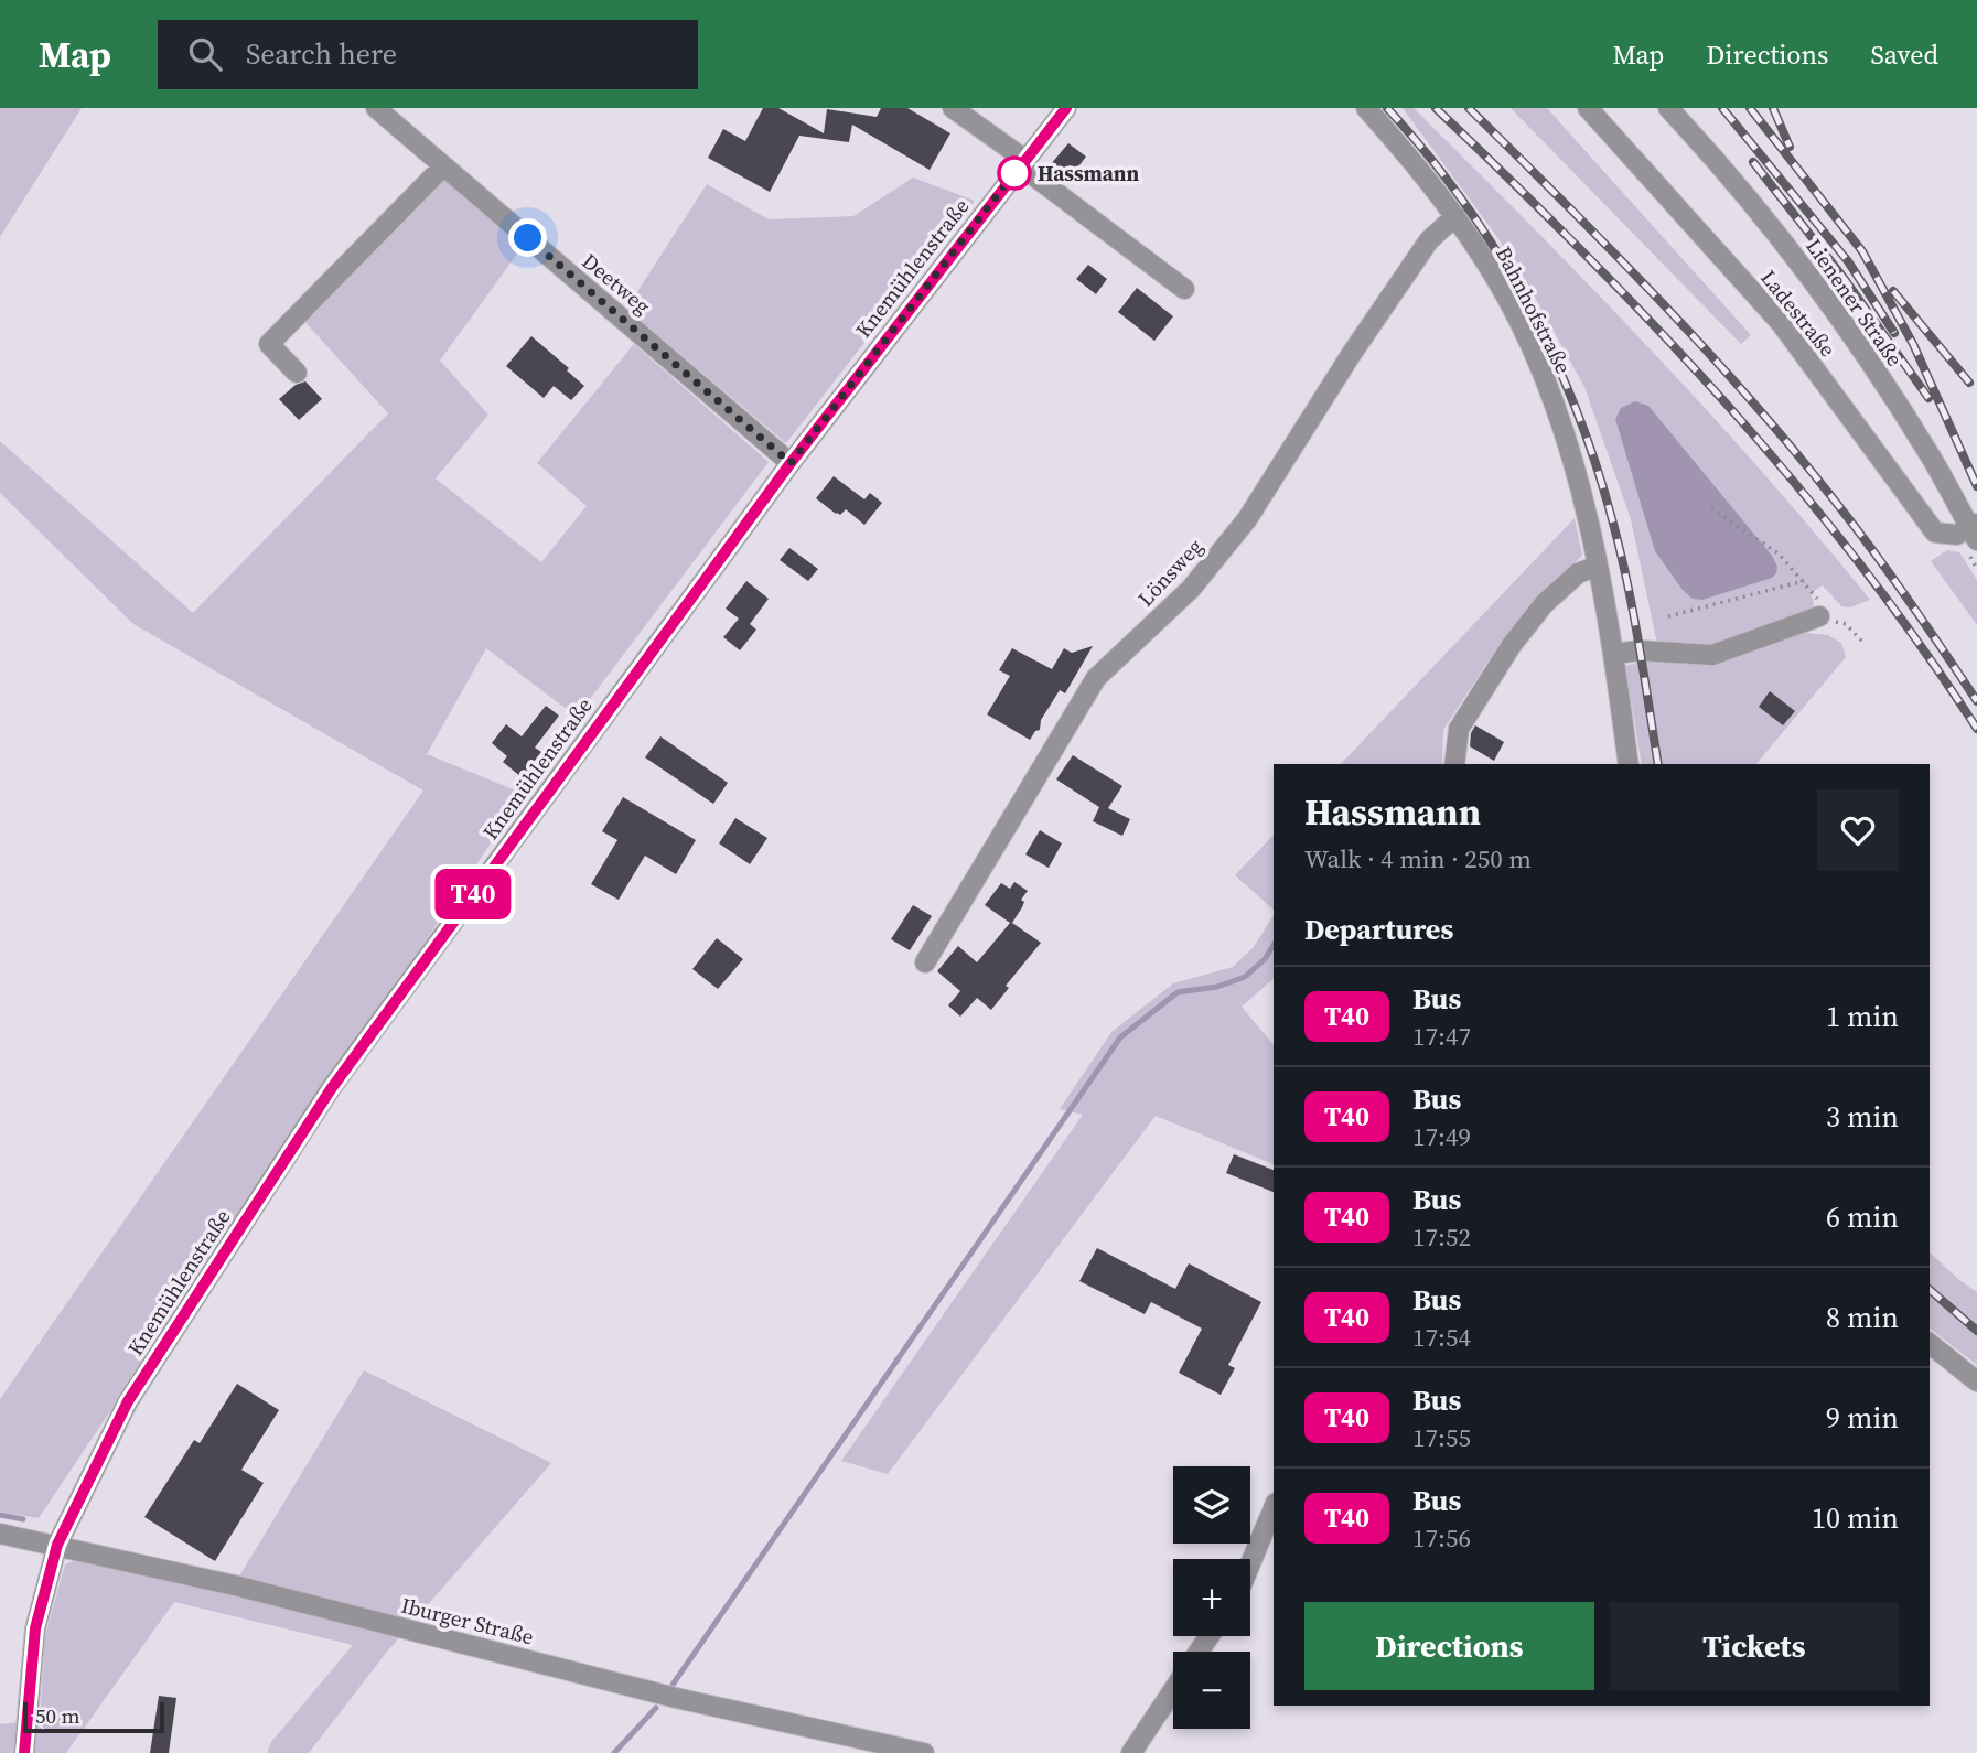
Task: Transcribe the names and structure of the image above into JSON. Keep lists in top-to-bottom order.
{
  "streets": {
    "street": [
      "Knemühlenstraße",
      "Deetweg",
      "Lienener Straße",
      "Bahnhofstraße",
      "Ladestraße",
      "Lönsweg",
      "Iburger Straße"
    ]
  },
  "crossings": [
    ["Knemühlenstraße", "Deetweg"],
    ["Knemühlenstraße", "Iburger Straße"],
    ["Lienener Straße", "Ladestraße"],
    ["Bahnhofstraße", "Lönsweg"]
  ],
  "places": ["Hassmann"],
  "lines": ["bus line T40"],
  "scale_bar": "50 m",
  "page": {
    "header": "Map",
    "search": "Search here",
    "nav": ["Map", "Directions", "Saved"],
    "on_map": "T40",
    "heading": [
      ["Hassmann", "Walk · 4 min · 250 m"],
      "Departures"
    ],
    "list": [
      {
        "mark": "T40",
        "name": "Bus",
        "note": "17:47",
        "value": "1 min"
      },
      {
        "mark": "T40",
        "name": "Bus",
        "note": "17:49",
        "value": "3 min"
      },
      {
        "mark": "T40",
        "name": "Bus",
        "note": "17:52",
        "value": "6 min"
      },
      {
        "mark": "T40",
        "name": "Bus",
        "note": "17:54",
        "value": "8 min"
      },
      {
        "mark": "T40",
        "name": "Bus",
        "note": "17:55",
        "value": "9 min"
      },
      {
        "mark": "T40",
        "name": "Bus",
        "note": "17:56",
        "value": "10 min"
      }
    ],
    "map_buttons": ["+", "−"],
    "buttons": ["Directions", "Tickets"],
    "scale": "50 m"
  }
}
